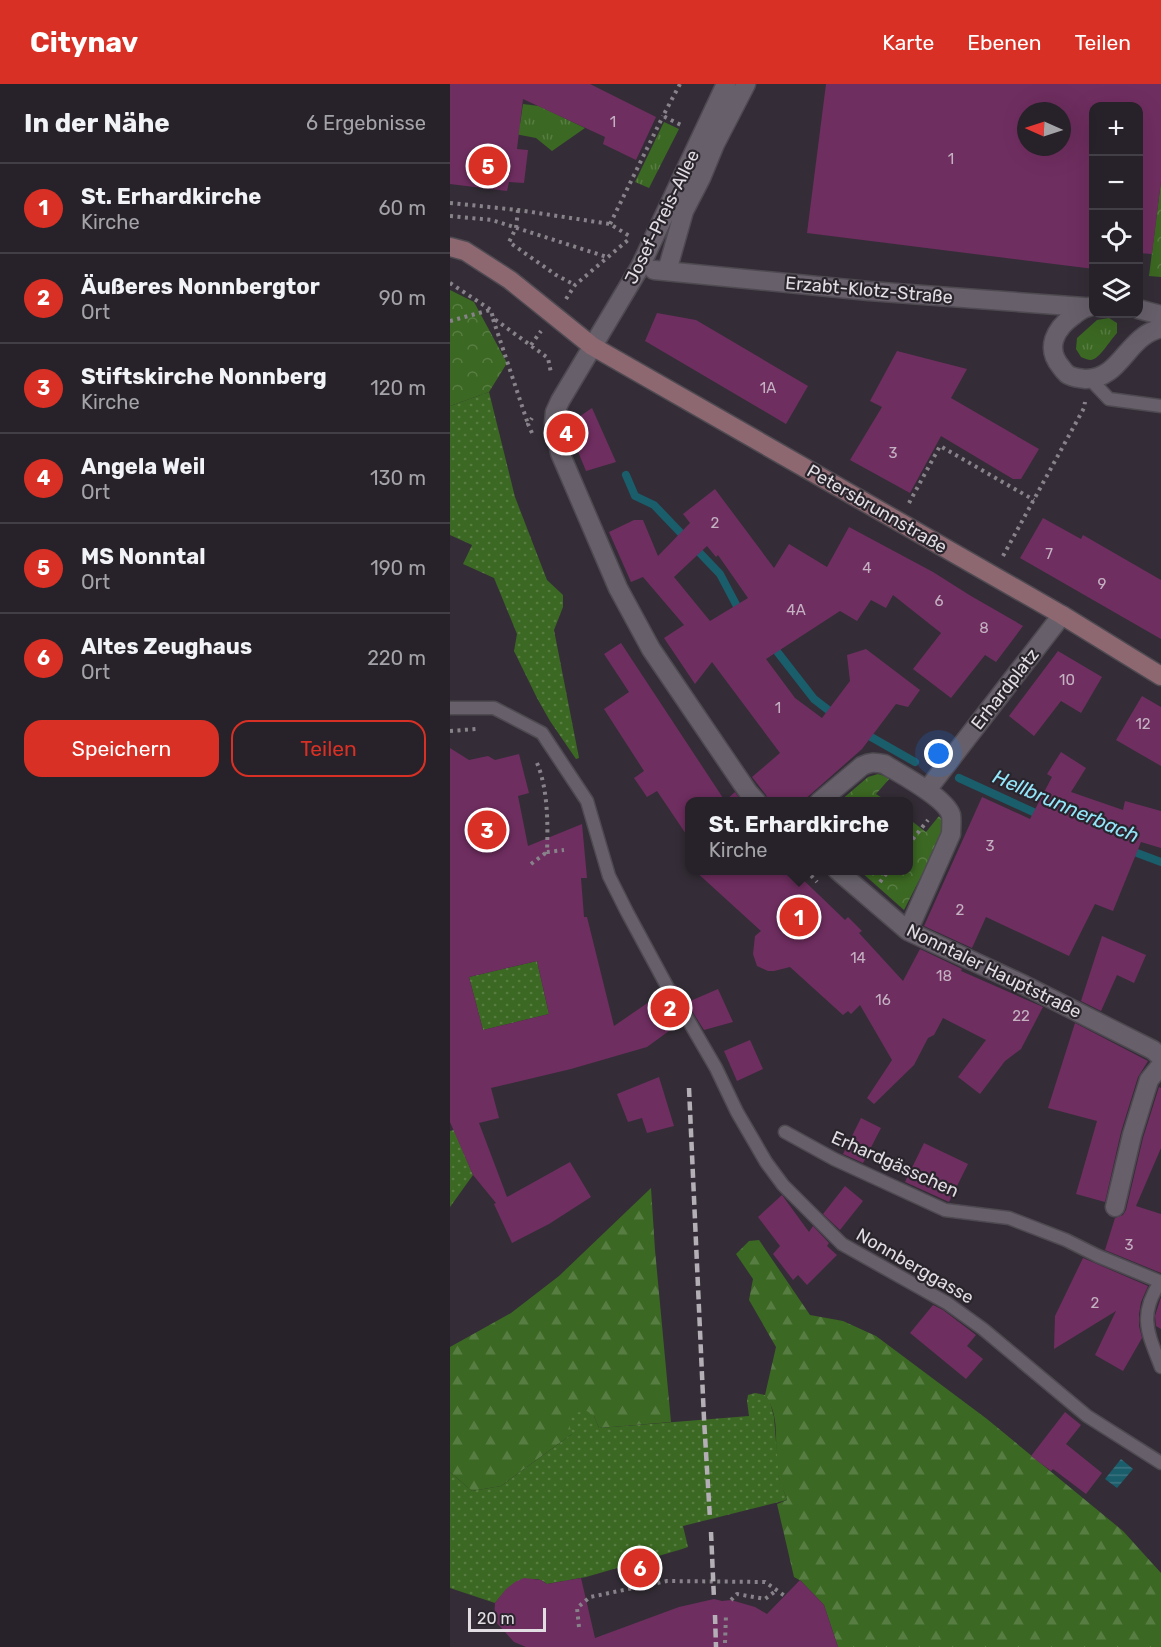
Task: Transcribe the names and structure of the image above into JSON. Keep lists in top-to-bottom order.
{
  "streets": {
    "main road": ["Petersbrunnstraße"],
    "street": [
      "Josef-Preis-Allee",
      "Erzabt-Klotz-Straße",
      "Erhardplatz",
      "Nonntaler Hauptstraße"
    ],
    "lane": ["Erhardgässchen", "Nonnberggasse"]
  },
  "crossings": [
    ["Josef-Preis-Allee", "Erzabt-Klotz-Straße"],
    ["Josef-Preis-Allee", "Petersbrunnstraße"],
    ["Petersbrunnstraße", "Erhardplatz"]
  ],
  "water": ["Hellbrunnerbach"],
  "house_numbers": [
    "1",
    "1",
    "1A",
    "3",
    "2",
    "7",
    "4",
    "9",
    "6",
    "4A",
    "8",
    "10",
    "1",
    "12",
    "3",
    "2",
    "14",
    "18",
    "16",
    "22",
    "3",
    "2"
  ],
  "scale_bar": "20 m",
  "north": "left",
  "page": {
    "header": "Citynav",
    "nav": ["Karte", "Ebenen", "Teilen"],
    "heading": ["In der Nähe", "6 Ergebnisse"],
    "map_buttons": ["+", "−"],
    "pins": [
      "5",
      "4",
      "3",
      "1",
      "2",
      "6"
    ],
    "list": [
      {
        "mark": "1",
        "name": "St. Erhardkirche",
        "note": "Kirche",
        "value": "60 m"
      },
      {
        "mark": "2",
        "name": "Äußeres Nonnbergtor",
        "note": "Ort",
        "value": "90 m"
      },
      {
        "mark": "3",
        "name": "Stiftskirche Nonnberg",
        "note": "Kirche",
        "value": "120 m"
      },
      {
        "mark": "4",
        "name": "Angela Weil",
        "note": "Ort",
        "value": "130 m"
      },
      {
        "mark": "5",
        "name": "MS Nonntal",
        "note": "Ort",
        "value": "190 m"
      },
      {
        "mark": "6",
        "name": "Altes Zeughaus",
        "note": "Ort",
        "value": "220 m"
      }
    ],
    "buttons": ["Speichern", "Teilen"],
    "popup": ["St. Erhardkirche", "Kirche"],
    "scale": "20 m"
  }
}
